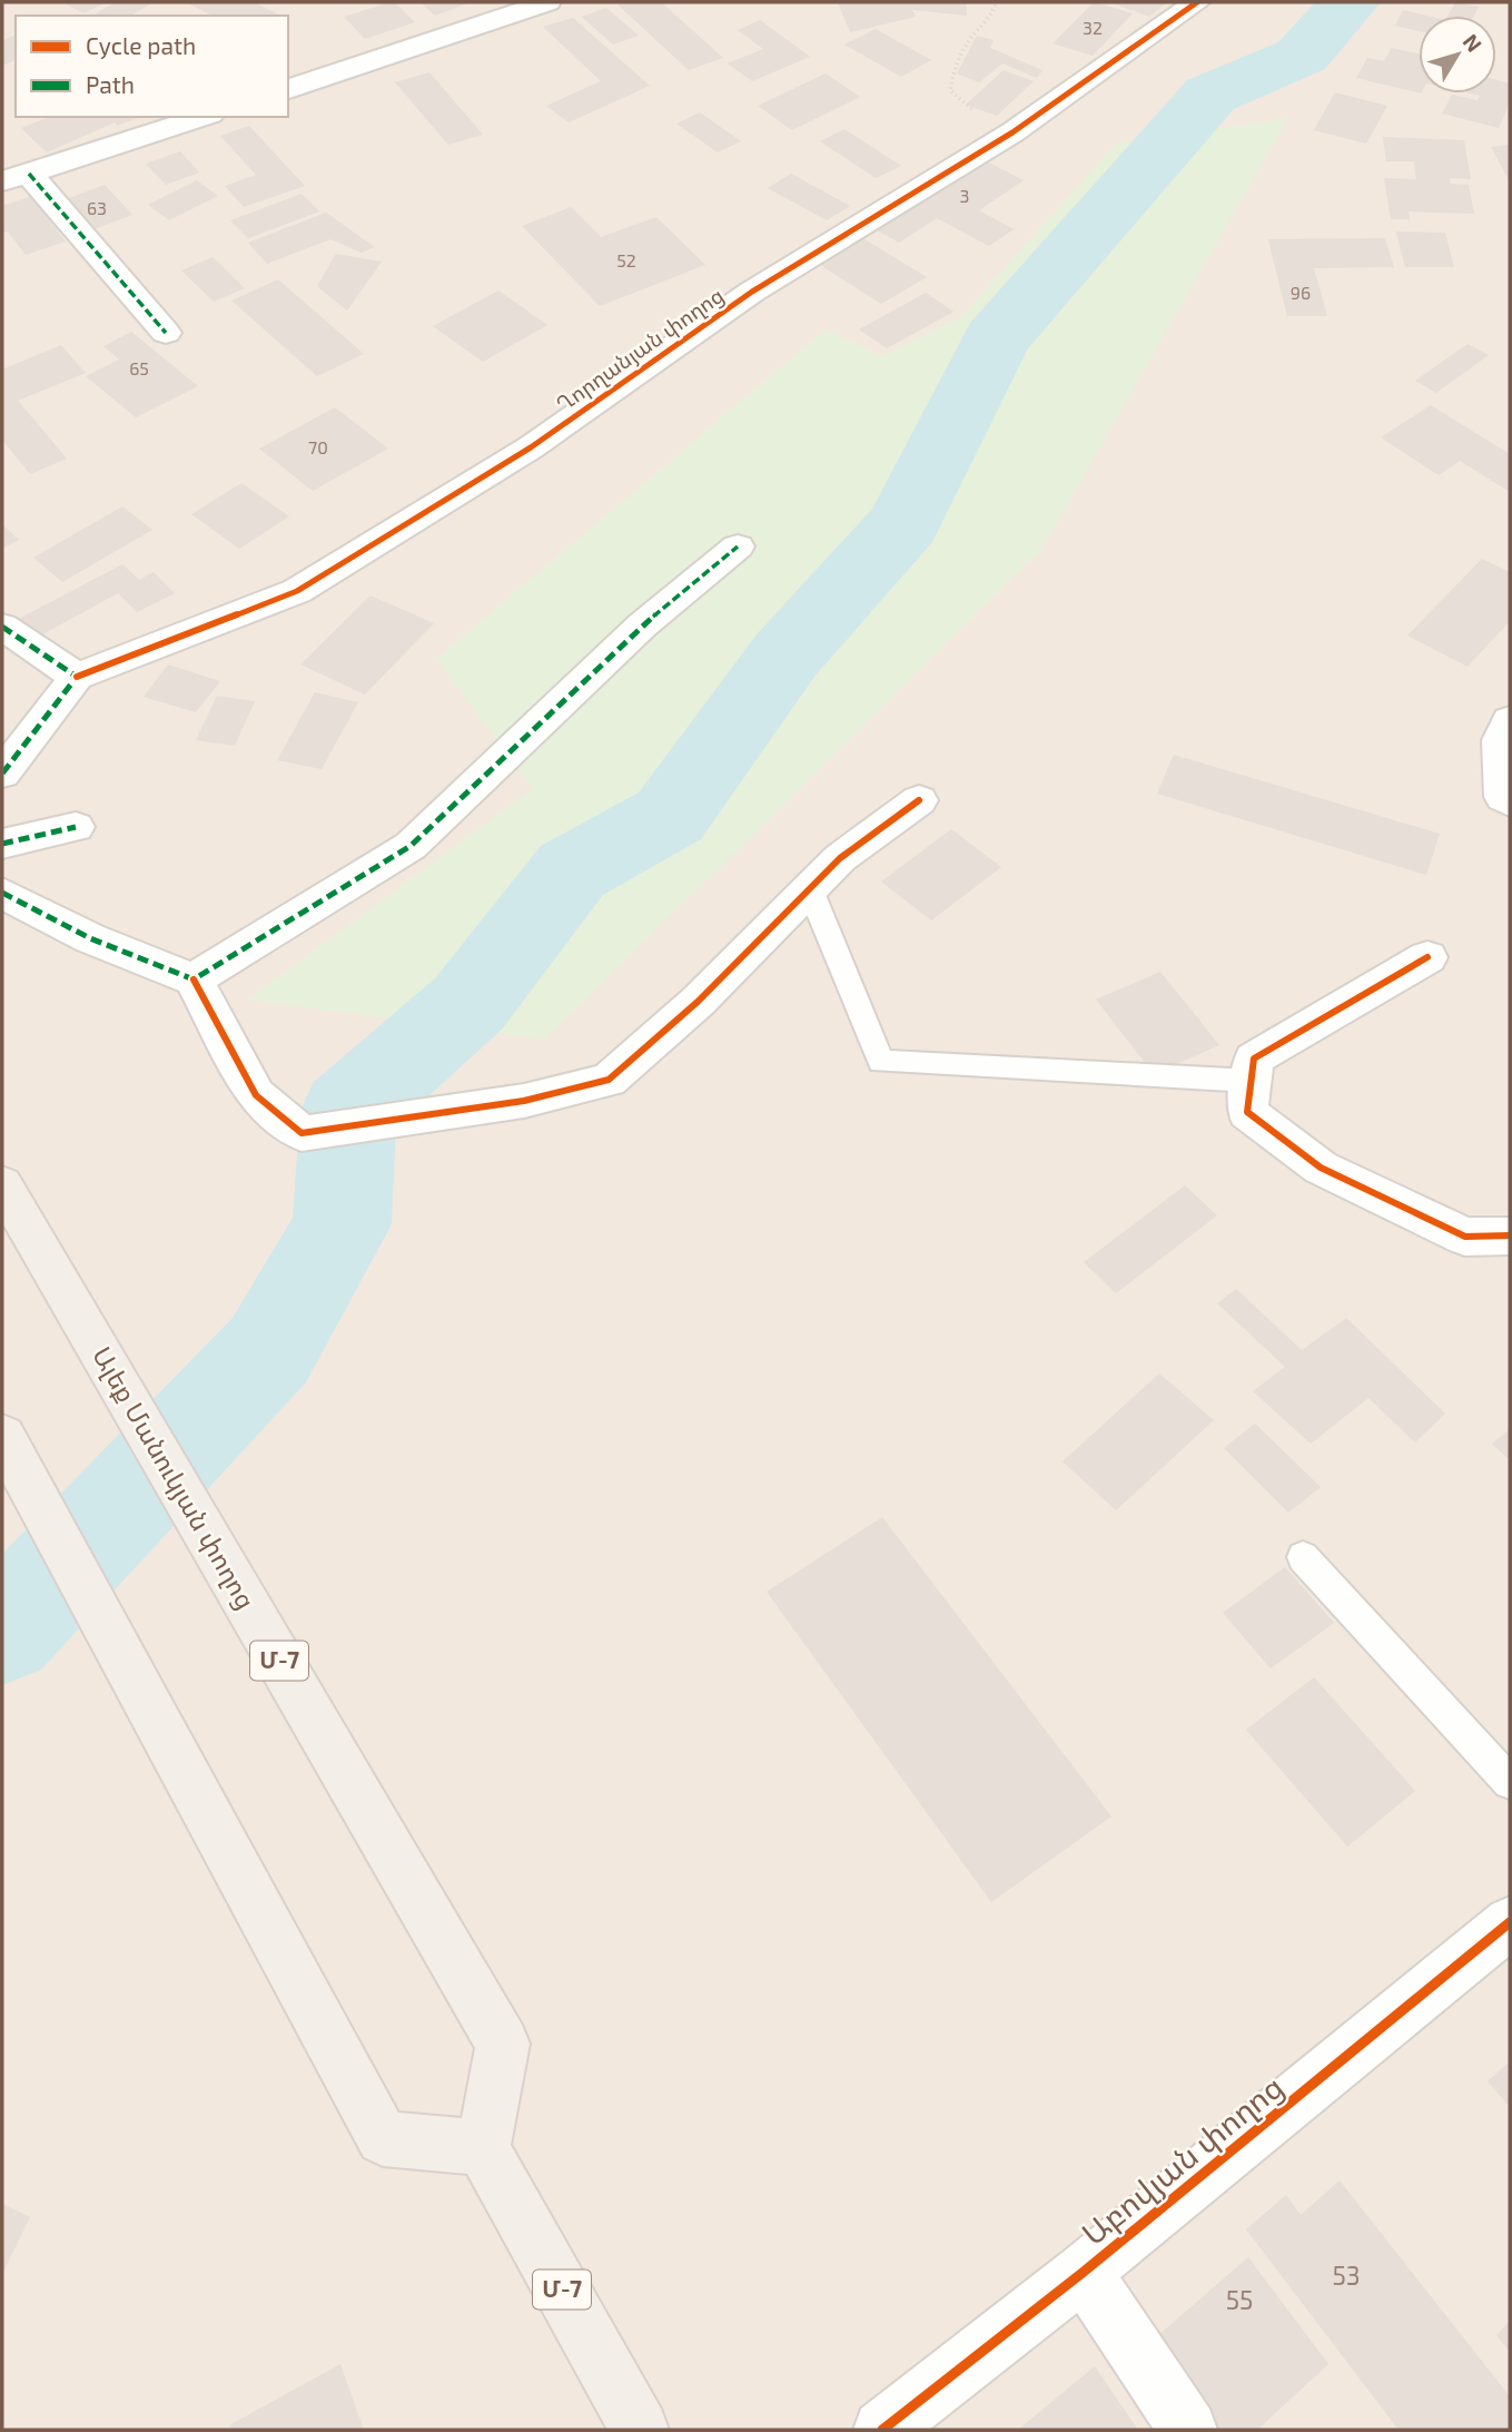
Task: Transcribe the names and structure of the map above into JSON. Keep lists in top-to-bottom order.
{
  "streets": {
    "main road": ["Ալեք Մանուկյան փողոց", "Մ-7"],
    "street": ["Ղորղանյան փողոց", "Աբովյան փողոց"]
  },
  "crossings": [
    ["Ալեք Մանուկյան փողոց", "Մ-7"]
  ],
  "house_numbers": [
    "32",
    "3",
    "63",
    "52",
    "96",
    "65",
    "70",
    "53",
    "55"
  ],
  "legend": ["Cycle path", "Path"],
  "north": "top right"
}
